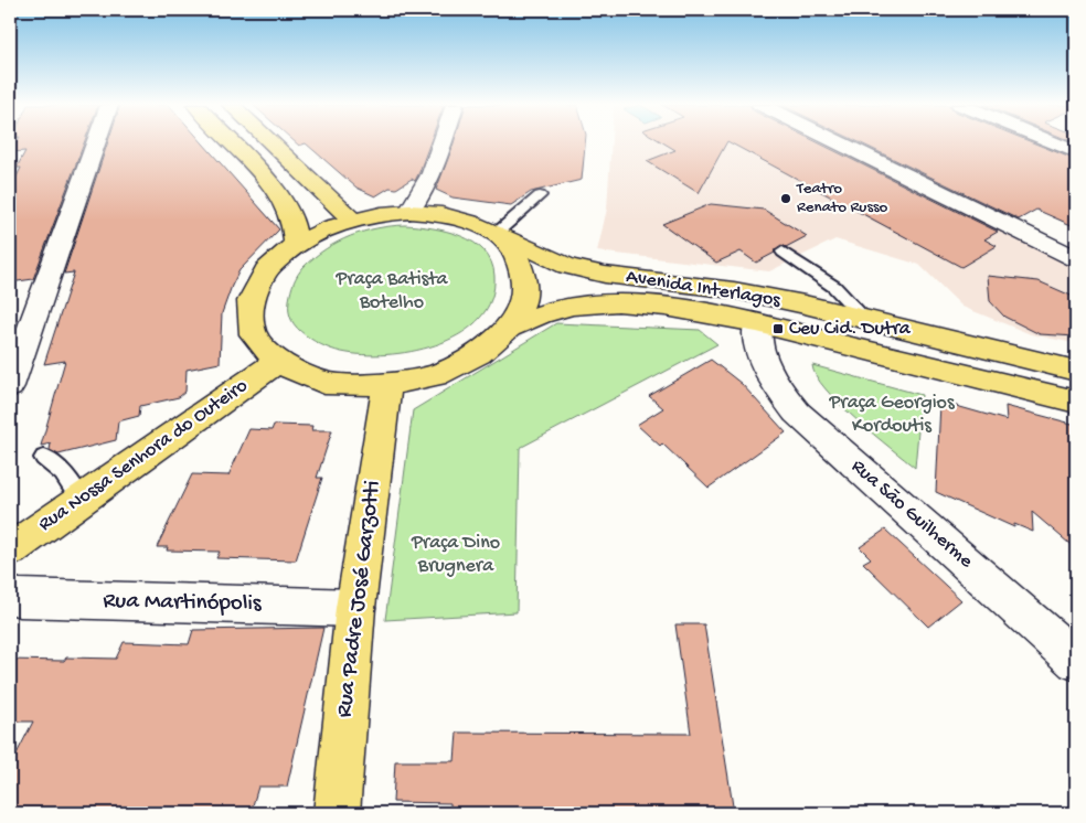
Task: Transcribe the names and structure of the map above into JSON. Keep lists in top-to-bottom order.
{
  "streets": {
    "main road": ["Avenida Interlagos", "Rua Nossa Senhora do Outeiro", "Rua Padre José Garzotti"],
    "street": ["Rua São Guilherme", "Rua Martinópolis"]
  },
  "crossings": [
    ["Avenida Interlagos", "Rua São Guilherme"],
    ["Rua Padre José Garzotti", "Rua Martinópolis"]
  ],
  "parks": ["Praça Batista Botelho", "Praça Georgios Kordoutis", "Praça Dino Brugnera"],
  "places": {
    "other": ["Teatro Renato Russo"],
    "transit": ["Ceu Cid. Dutra"]
  }
}
